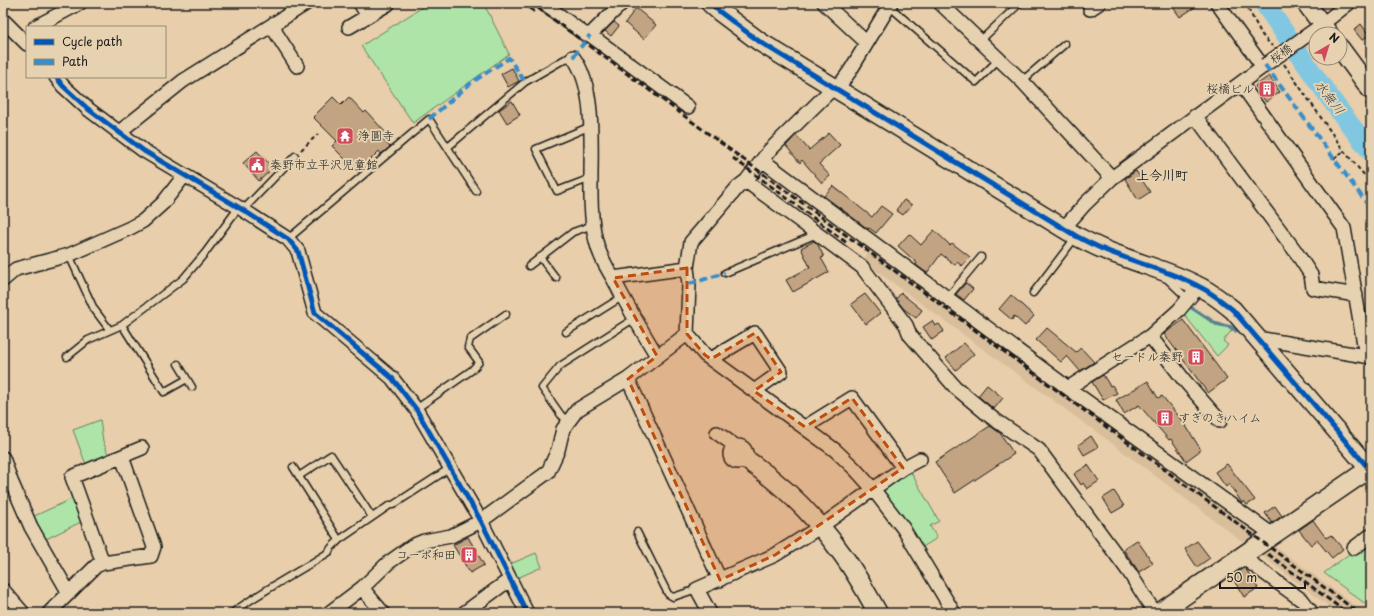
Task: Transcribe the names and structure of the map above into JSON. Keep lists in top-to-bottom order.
{
  "streets": {
    "street": ["桜橋"]
  },
  "districts": ["上今川町"],
  "water": ["水無川"],
  "places": {
    "building": [
      "桜橋ビル",
      "セードル秦野",
      "すぎのきハイム",
      "コーポ和田"
    ],
    "temple": ["浄圓寺"],
    "public building": ["秦野市立平沢児童館"]
  },
  "legend": ["Cycle path", "Path"],
  "scale_bar": "50 m",
  "north": "top right"
}
